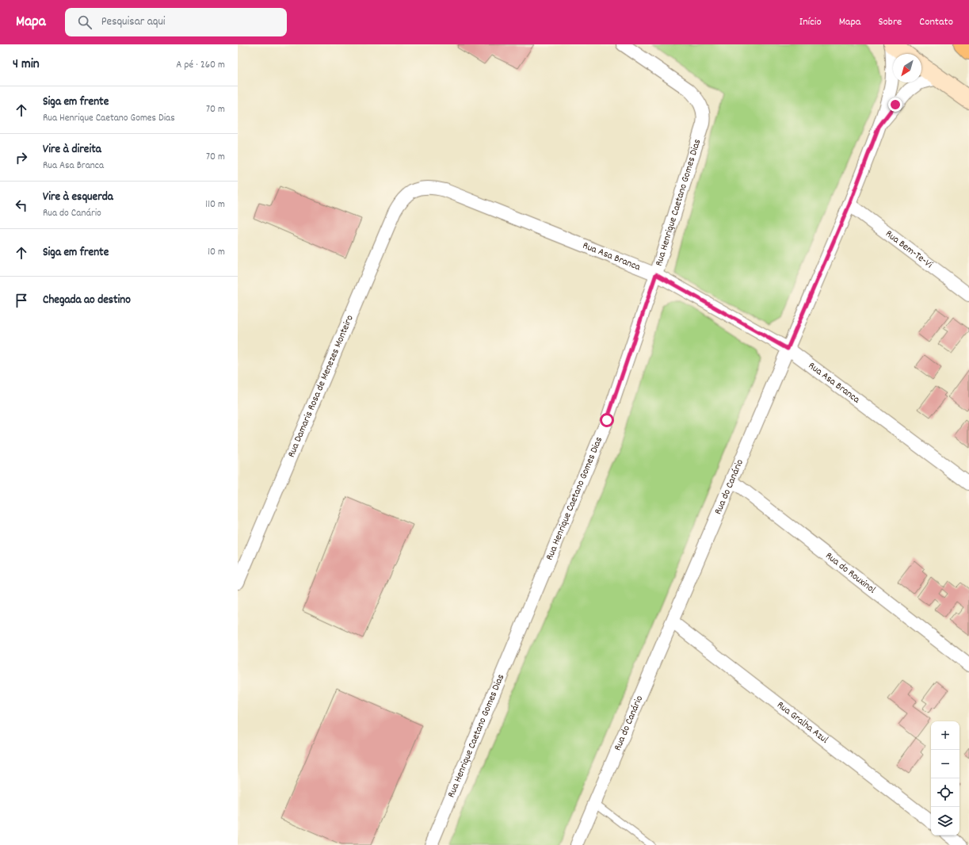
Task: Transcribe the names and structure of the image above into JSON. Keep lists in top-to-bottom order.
{
  "streets": {
    "street": [
      "Rua Henrique Caetano Gomes Dias",
      "Rua Bem-Te-Vi",
      "Rua Asa Branca",
      "Rua Damaris Rosa de Menezes Monteiro",
      "Rua do Canário",
      "Rua do Rouxinol",
      "Rua Gralha Azul"
    ]
  },
  "crossings": [
    ["Rua Henrique Caetano Gomes Dias", "Rua Asa Branca"],
    ["Rua Bem-Te-Vi", "Rua do Canário"],
    ["Rua Asa Branca", "Rua Damaris Rosa de Menezes Monteiro"],
    ["Rua Asa Branca", "Rua do Canário"],
    ["Rua do Canário", "Rua do Rouxinol"],
    ["Rua do Canário", "Rua Gralha Azul"]
  ],
  "north": "bottom left",
  "page": {
    "header": "Mapa",
    "search": "Pesquisar aqui",
    "nav": [
      "Início",
      "Mapa",
      "Sobre",
      "Contato"
    ],
    "heading": ["4 min", "A pé · 260 m"],
    "list": [
      ["Siga em frente", "Rua Henrique Caetano Gomes Dias", "70 m"],
      ["Vire à direita", "Rua Asa Branca", "70 m"],
      ["Vire à esquerda", "Rua do Canário", "110 m"],
      ["Siga em frente", "10 m"],
      "Chegada ao destino"
    ],
    "map_buttons": ["+", "−"]
  }
}
